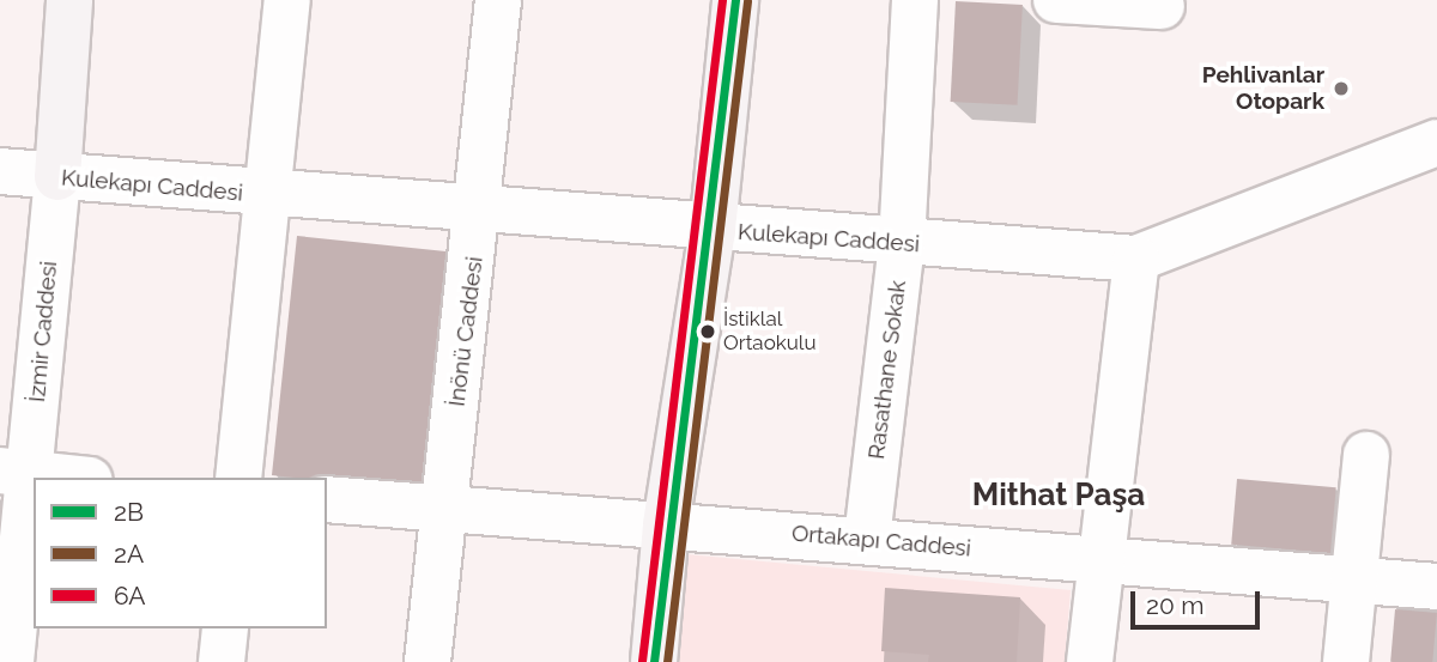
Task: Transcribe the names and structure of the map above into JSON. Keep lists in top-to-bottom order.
{
  "streets": {
    "street": [
      "Kulekapı Caddesi",
      "İzmir Caddesi",
      "İnönü Caddesi",
      "Rasathane Sokak",
      "Ortakapı Caddesi"
    ]
  },
  "crossings": [
    ["Kulekapı Caddesi", "İzmir Caddesi"],
    ["Kulekapı Caddesi", "İnönü Caddesi"],
    ["Kulekapı Caddesi", "Rasathane Sokak"],
    ["İnönü Caddesi", "Ortakapı Caddesi"],
    ["Rasathane Sokak", "Ortakapı Caddesi"]
  ],
  "districts": ["Mithat Paşa"],
  "places": ["Pehlivanlar Otopark", "İstiklal Ortaokulu"],
  "lines": ["transit line 2B", "transit line 6A", "transit line 2A"],
  "legend": ["2B", "2A", "6A"],
  "scale_bar": "20 m"
}
